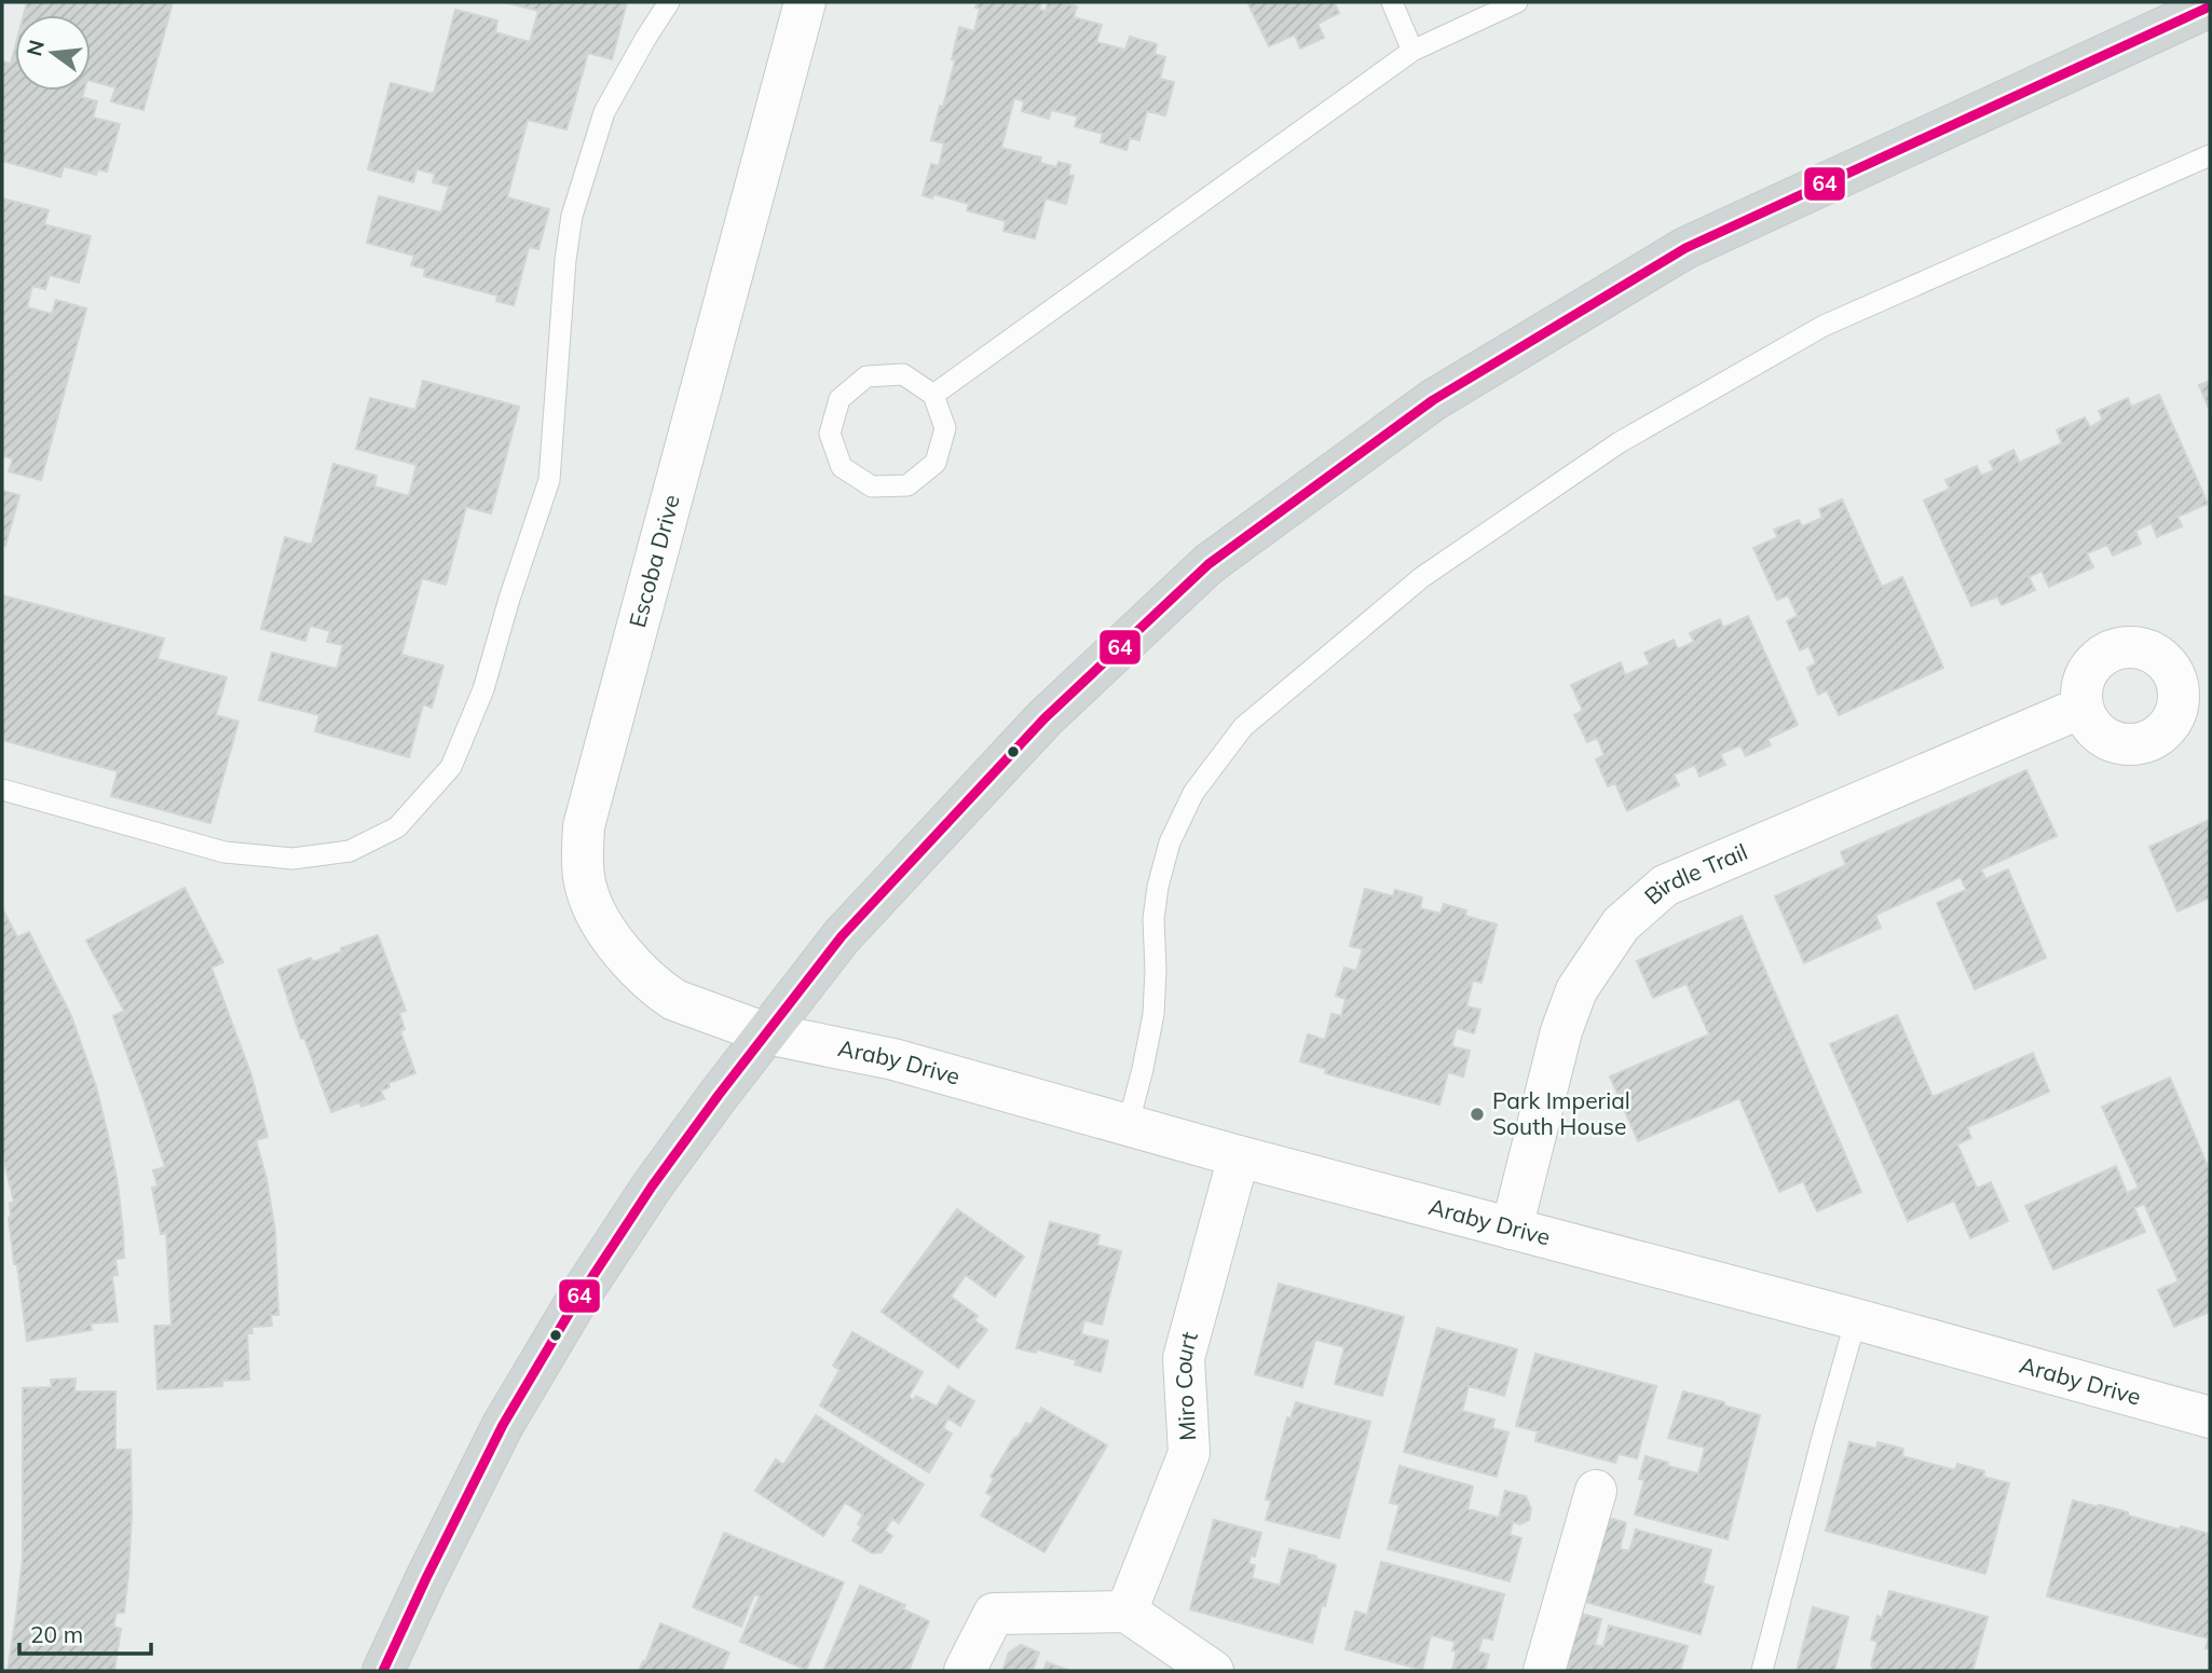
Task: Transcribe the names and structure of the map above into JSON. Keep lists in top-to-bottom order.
{
  "streets": {
    "street": [
      "Escoba Drive",
      "Birdle Trail",
      "Araby Drive",
      "Miro Court"
    ]
  },
  "crossings": [
    ["Escoba Drive", "Araby Drive"],
    ["Birdle Trail", "Araby Drive"],
    ["Araby Drive", "Miro Court"]
  ],
  "places": ["Park Imperial South House"],
  "lines": ["transit line 64"],
  "scale_bar": "20 m",
  "north": "left"
}
